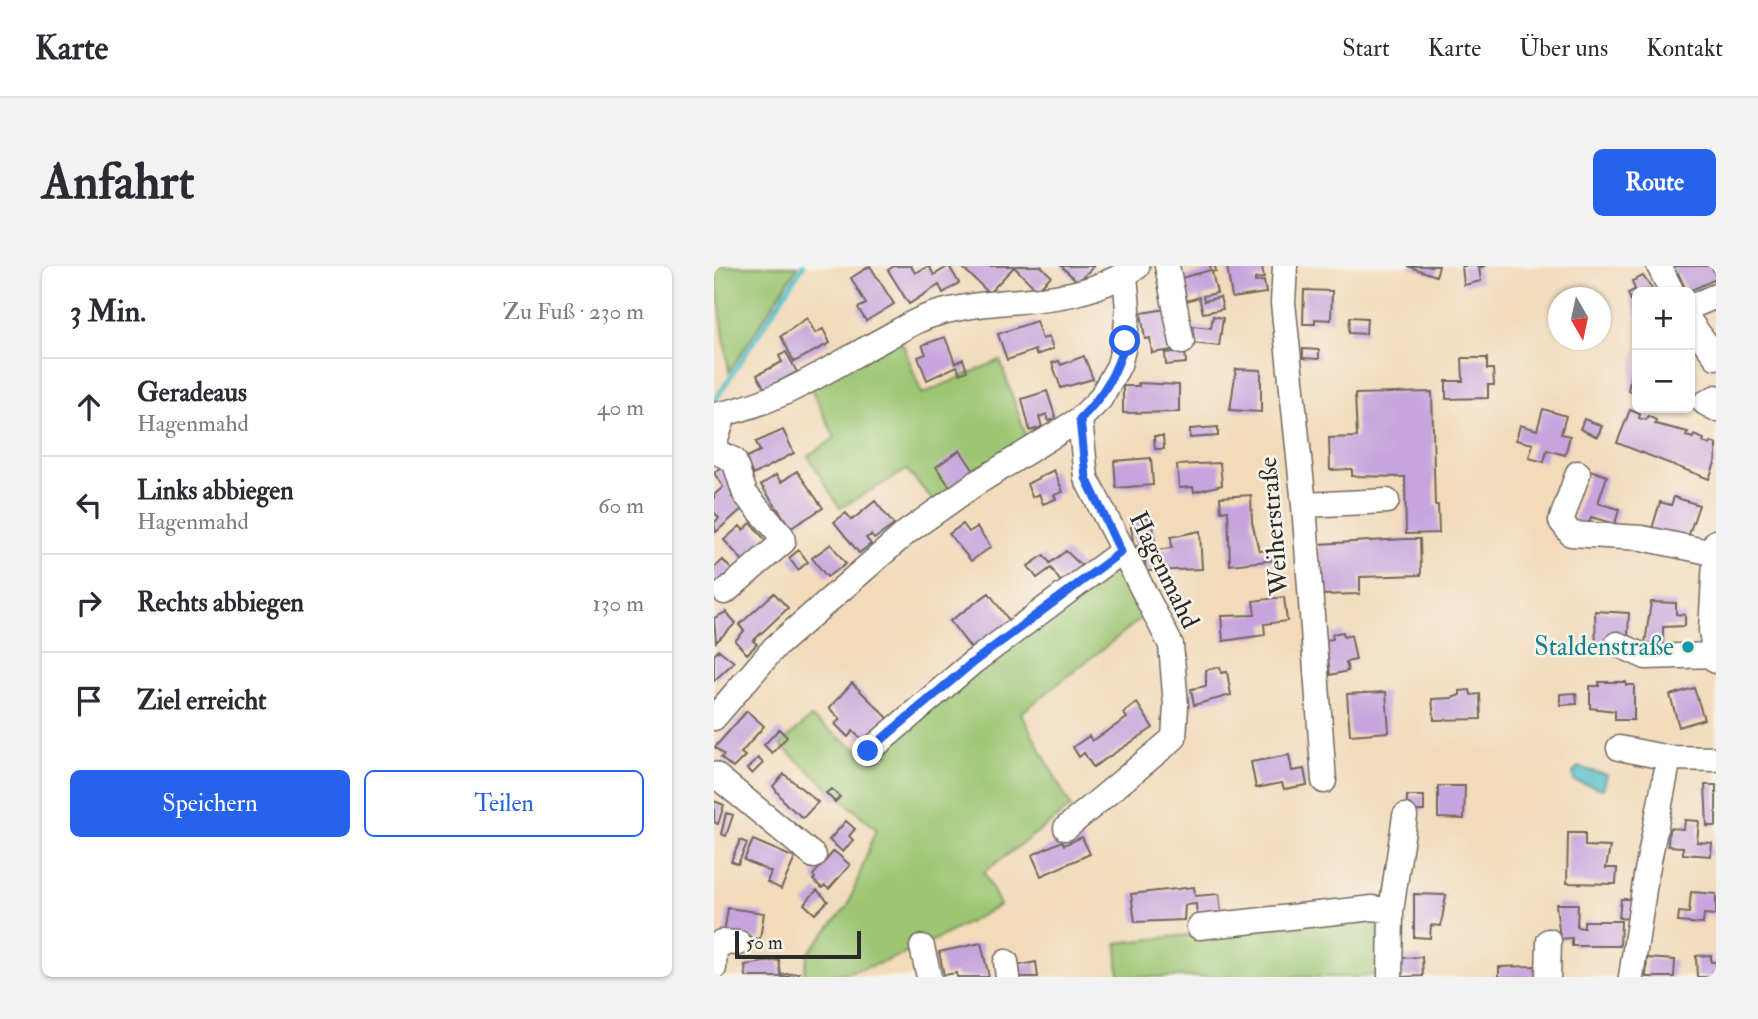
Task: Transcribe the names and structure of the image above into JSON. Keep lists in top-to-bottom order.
{
  "streets": {
    "street": ["Weiherstraße", "Hagenmahd"]
  },
  "places": ["Staldenstraße"],
  "scale_bar": "50 m",
  "north": "bottom",
  "page": {
    "header": "Karte",
    "nav": [
      "Start",
      "Karte",
      "Über uns",
      "Kontakt"
    ],
    "buttons": [
      "Route",
      ["Speichern", "Teilen"]
    ],
    "title": "Anfahrt",
    "heading": ["3 Min.", "Zu Fuß · 230 m"],
    "map_buttons": ["+", "−"],
    "list": [
      ["Geradeaus", "Hagenmahd", "40 m"],
      ["Links abbiegen", "Hagenmahd", "60 m"],
      ["Rechts abbiegen", "130 m"],
      "Ziel erreicht"
    ],
    "scale": "50 m"
  }
}
